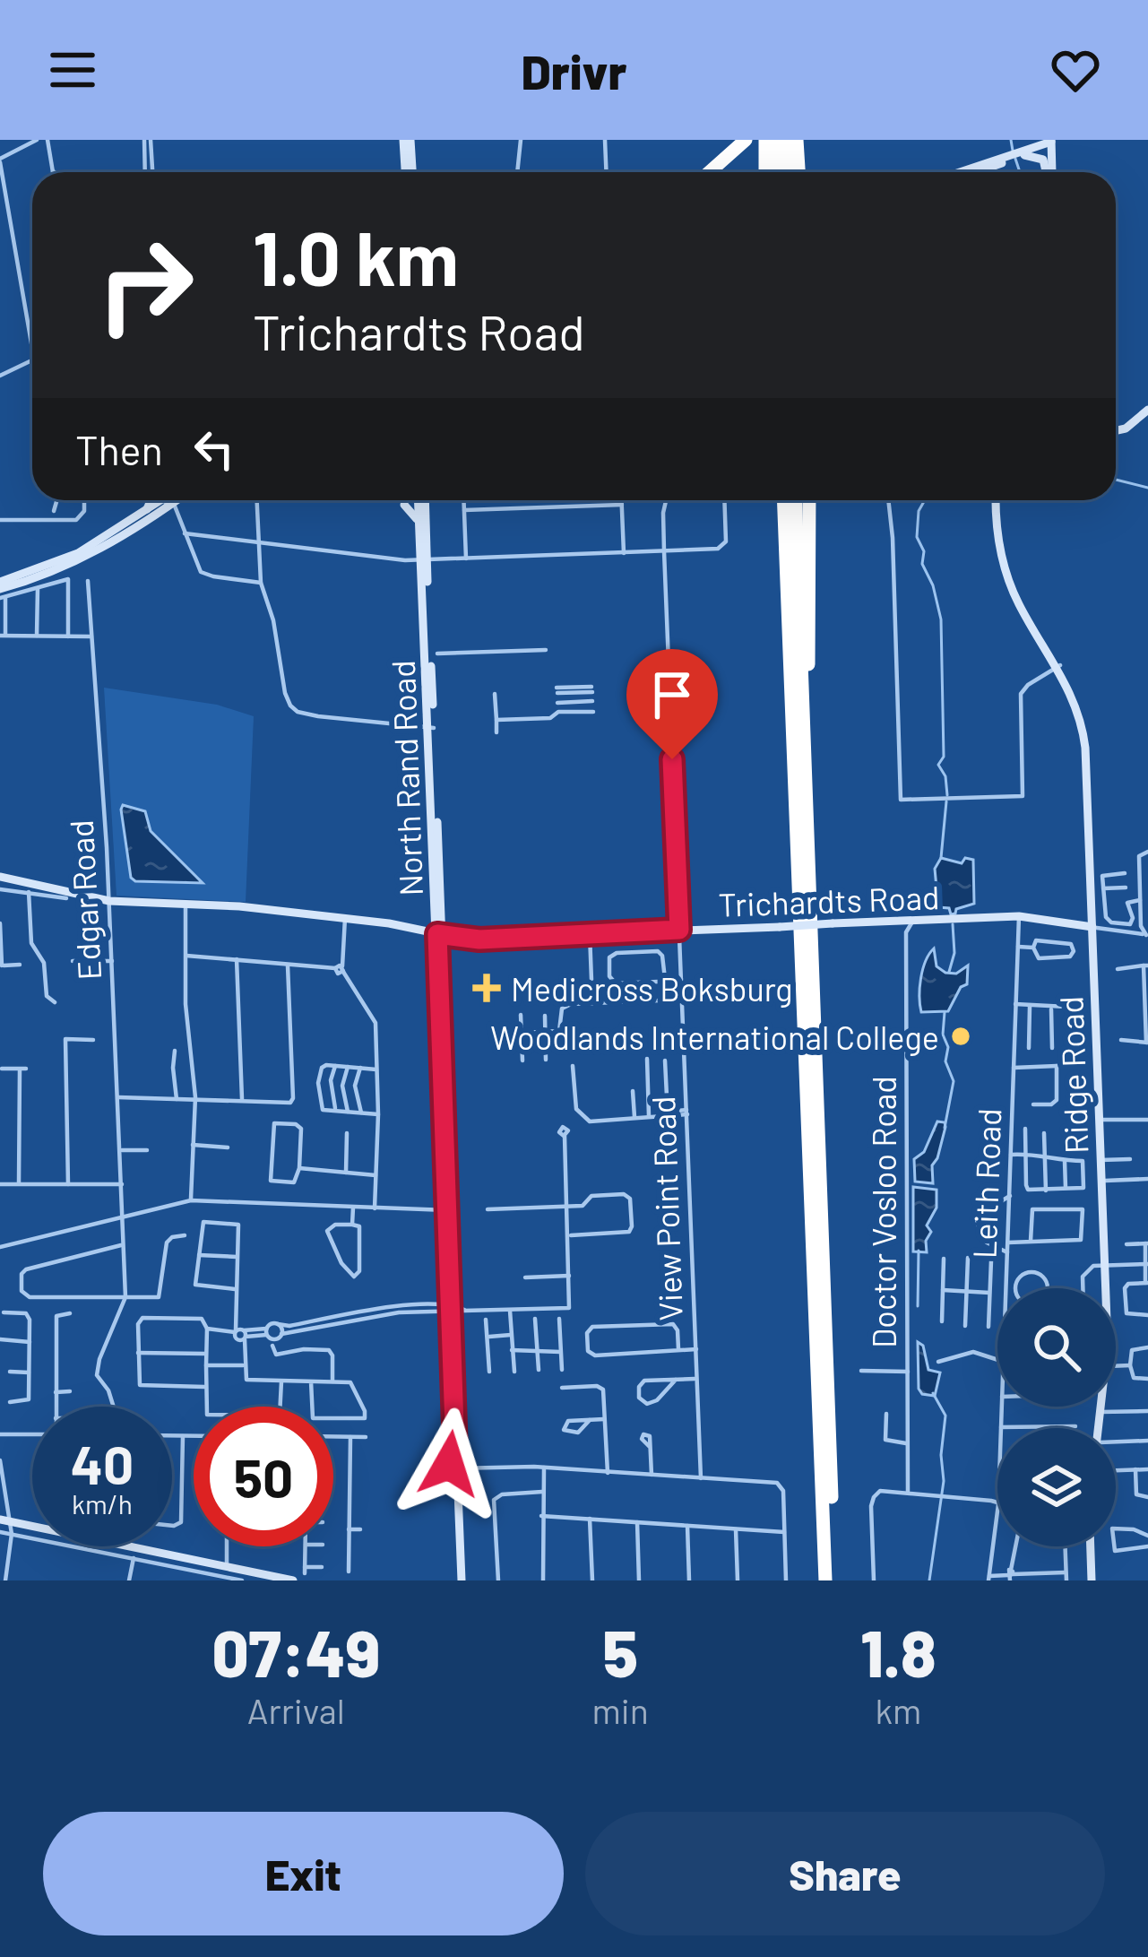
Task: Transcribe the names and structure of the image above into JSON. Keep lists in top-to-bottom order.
{
  "streets": {
    "main road": ["North Rand Road", "Trichardts Road", "Ridge Road"],
    "street": [
      "Edgar Road",
      "Leith Road",
      "View Point Road",
      "Doctor Vosloo Road"
    ]
  },
  "crossings": [
    ["North Rand Road", "Trichardts Road"],
    ["Edgar Road", "Trichardts Road"],
    ["Trichardts Road", "Ridge Road"],
    ["Trichardts Road", "Leith Road"],
    ["Trichardts Road", "View Point Road"]
  ],
  "places": {
    "health": ["Medicross Boksburg"],
    "other": ["Woodlands International College"]
  },
  "page": {
    "header": "Drivr",
    "turn": ["1.0 km", "Trichardts Road"],
    "then": "Then",
    "speed": "40 km/h",
    "limit": "50",
    "eta": [
      "07:49",
      "Arrival",
      "5",
      "min",
      "1.8",
      "km"
    ],
    "buttons": ["Exit", "Share"]
  }
}
